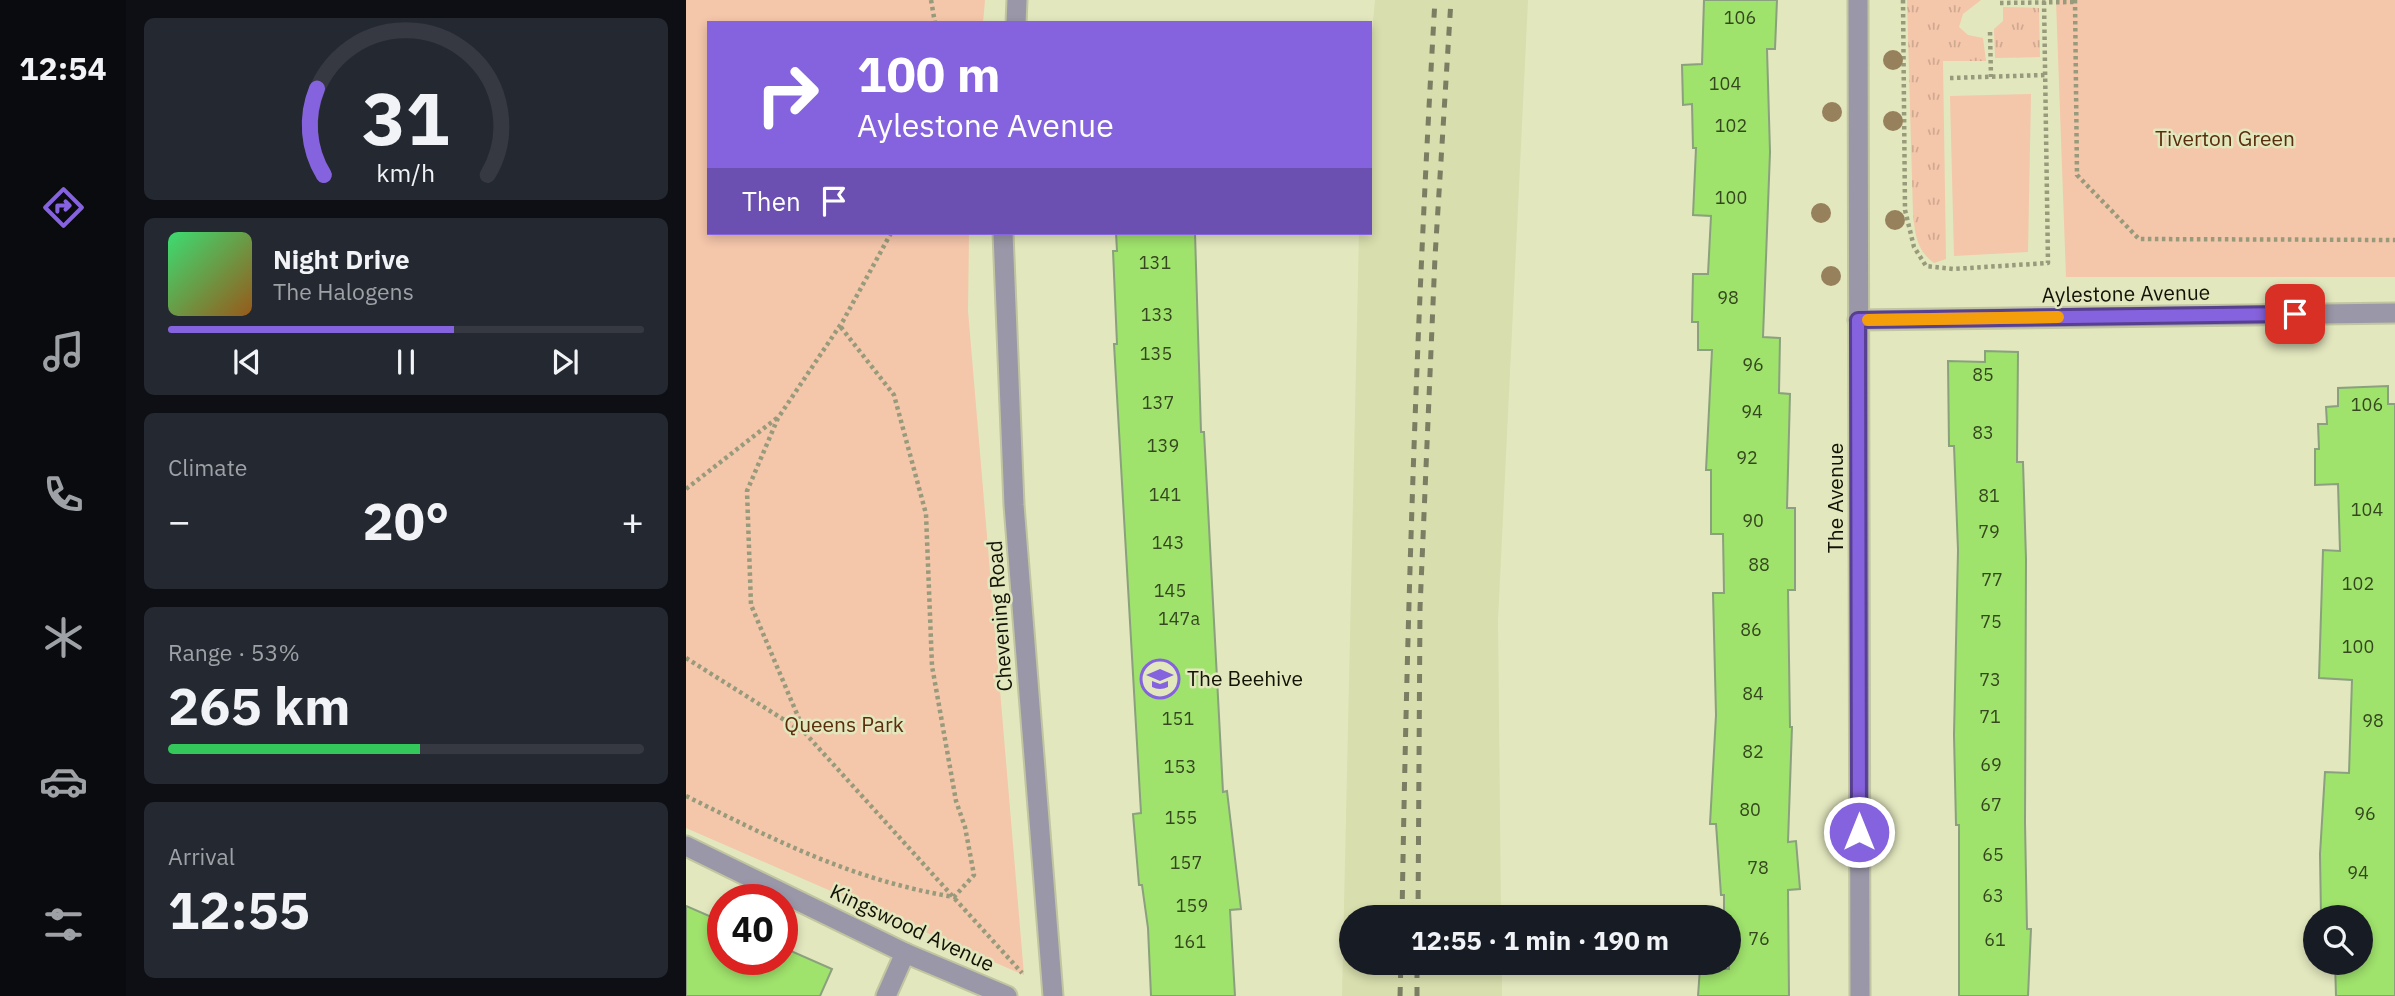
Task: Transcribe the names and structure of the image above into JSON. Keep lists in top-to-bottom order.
{
  "streets": {
    "street": [
      "Aylestone Avenue",
      "The Avenue",
      "Chevening Road",
      "Kingswood Avenue"
    ]
  },
  "crossings": [
    ["Aylestone Avenue", "The Avenue"]
  ],
  "parks": ["Tiverton Green", "Queens Park"],
  "places": {
    "school or university": ["The Beehive"]
  },
  "house_numbers": [
    "106",
    "104",
    "102",
    "100",
    "131",
    "98",
    "133",
    "135",
    "96",
    "85",
    "137",
    "106",
    "94",
    "83",
    "139",
    "92",
    "141",
    "81",
    "104",
    "90",
    "79",
    "143",
    "88",
    "77",
    "102",
    "145",
    "147a",
    "75",
    "86",
    "100",
    "73",
    "84",
    "71",
    "151",
    "98",
    "82",
    "69",
    "153",
    "67",
    "80",
    "96",
    "155",
    "65",
    "157",
    "78",
    "94",
    "63",
    "159",
    "76",
    "61",
    "161"
  ],
  "page": {
    "tabs": "12:54",
    "turn": ["100 m", "Aylestone Avenue"],
    "then": "Then",
    "song": ["Night Drive", "The Halogens"],
    "tile": [
      "Climate",
      ["Range · 53%", "265 km"],
      ["Arrival", "12:55"]
    ],
    "heat": ["−", "20°", "+"],
    "limit": "40",
    "trip": "12:55 · 1 min · 190 m",
    "gauge": ["31", "km/h"]
  }
}
